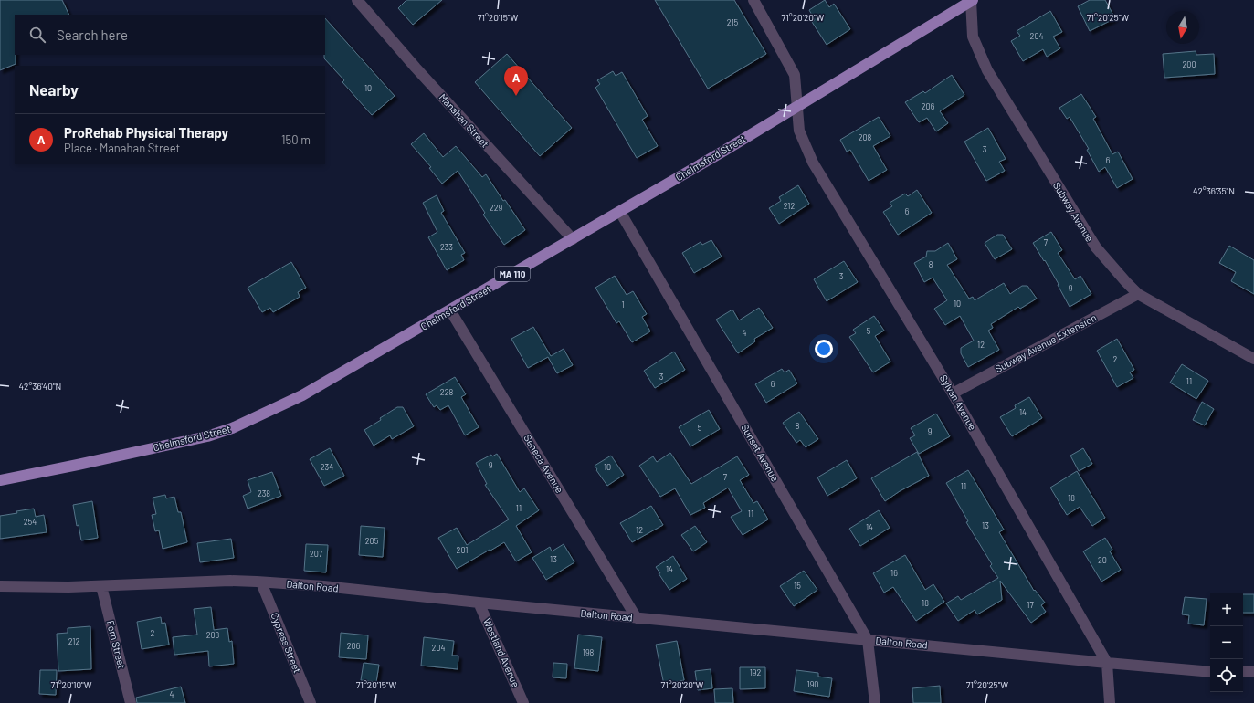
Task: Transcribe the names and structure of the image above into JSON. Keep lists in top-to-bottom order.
{
  "streets": {
    "main road": ["Chelmsford Street", "MA 110"],
    "street": [
      "Manahan Street",
      "Subway Avenue",
      "Subway Avenue Extension",
      "Sylvan Avenue",
      "Sunset Avenue",
      "Seneca Avenue",
      "Dalton Road",
      "Cypress Street",
      "Fern Street",
      "Westland Avenue"
    ]
  },
  "crossings": [
    ["Manahan Street", "Chelmsford Street"],
    ["Chelmsford Street", "Subway Avenue"],
    ["Chelmsford Street", "Sylvan Avenue"],
    ["Chelmsford Street", "Sunset Avenue"],
    ["Chelmsford Street", "Seneca Avenue"],
    ["Subway Avenue", "Subway Avenue Extension"],
    ["Subway Avenue Extension", "Sylvan Avenue"],
    ["Sylvan Avenue", "Dalton Road"],
    ["Sunset Avenue", "Dalton Road"],
    ["Seneca Avenue", "Dalton Road"],
    ["Dalton Road", "Cypress Street"],
    ["Dalton Road", "Fern Street"],
    ["Dalton Road", "Westland Avenue"]
  ],
  "house_numbers": [
    "215",
    "204",
    "200",
    "10",
    "206",
    "208",
    "3",
    "6",
    "212",
    "229",
    "6",
    "7",
    "233",
    "8",
    "3",
    "9",
    "10",
    "1",
    "5",
    "4",
    "12",
    "2",
    "3",
    "11",
    "6",
    "228",
    "14",
    "8",
    "5",
    "9",
    "9",
    "234",
    "10",
    "7",
    "11",
    "238",
    "18",
    "11",
    "11",
    "254",
    "13",
    "14",
    "12",
    "205",
    "201",
    "207",
    "13",
    "20",
    "14",
    "16",
    "15",
    "18",
    "17",
    "2",
    "208",
    "212",
    "206",
    "204",
    "198",
    "192",
    "190",
    "4"
  ],
  "north": "bottom",
  "page": {
    "search": "Search here",
    "pins": "A",
    "heading": "Nearby",
    "list": [
      {
        "mark": "A",
        "name": "ProRehab Physical Therapy",
        "note": "Place · Manahan Street",
        "value": "150 m"
      }
    ],
    "map_buttons": ["+", "−"]
  },
  "coordinates": [
    "71°20'20\"W",
    "71°20'25\"W",
    "71°20'15\"W",
    "42°36'35\"N",
    "42°36'40\"N",
    "71°20'10\"W"
  ]
}
